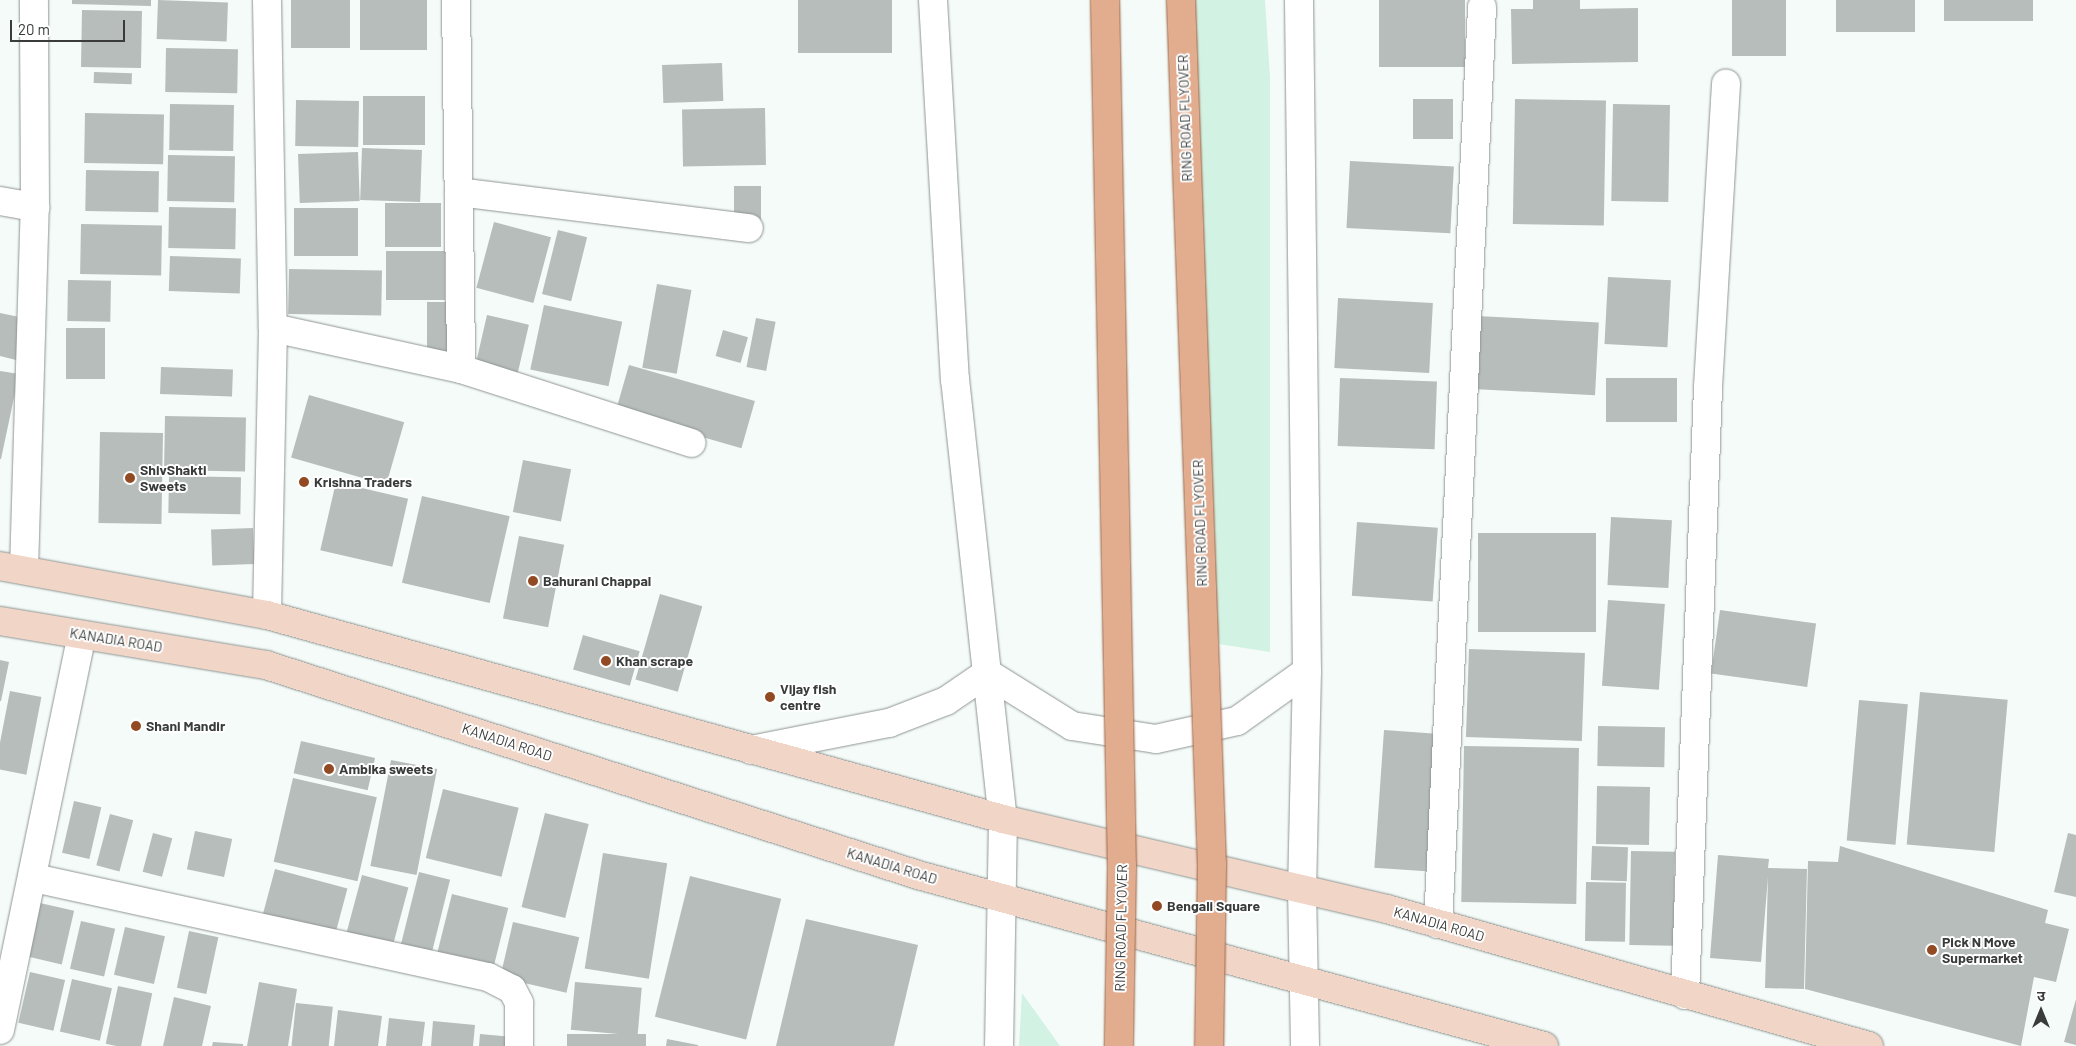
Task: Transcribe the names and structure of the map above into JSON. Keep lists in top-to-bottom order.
{
  "streets": {
    "main road": ["RING ROAD FLYOVER", "KANADIA ROAD"]
  },
  "places": [
    "ShivShakti Sweets",
    "Krishna Traders",
    "Bahurani Chappal",
    "Khan scrape",
    "Vijay fish centre",
    "Shani Mandir",
    "Ambika sweets",
    "Bengali Square",
    "Pick N Move Supermarket"
  ],
  "scale_bar": "20 m",
  "north": "top"
}
